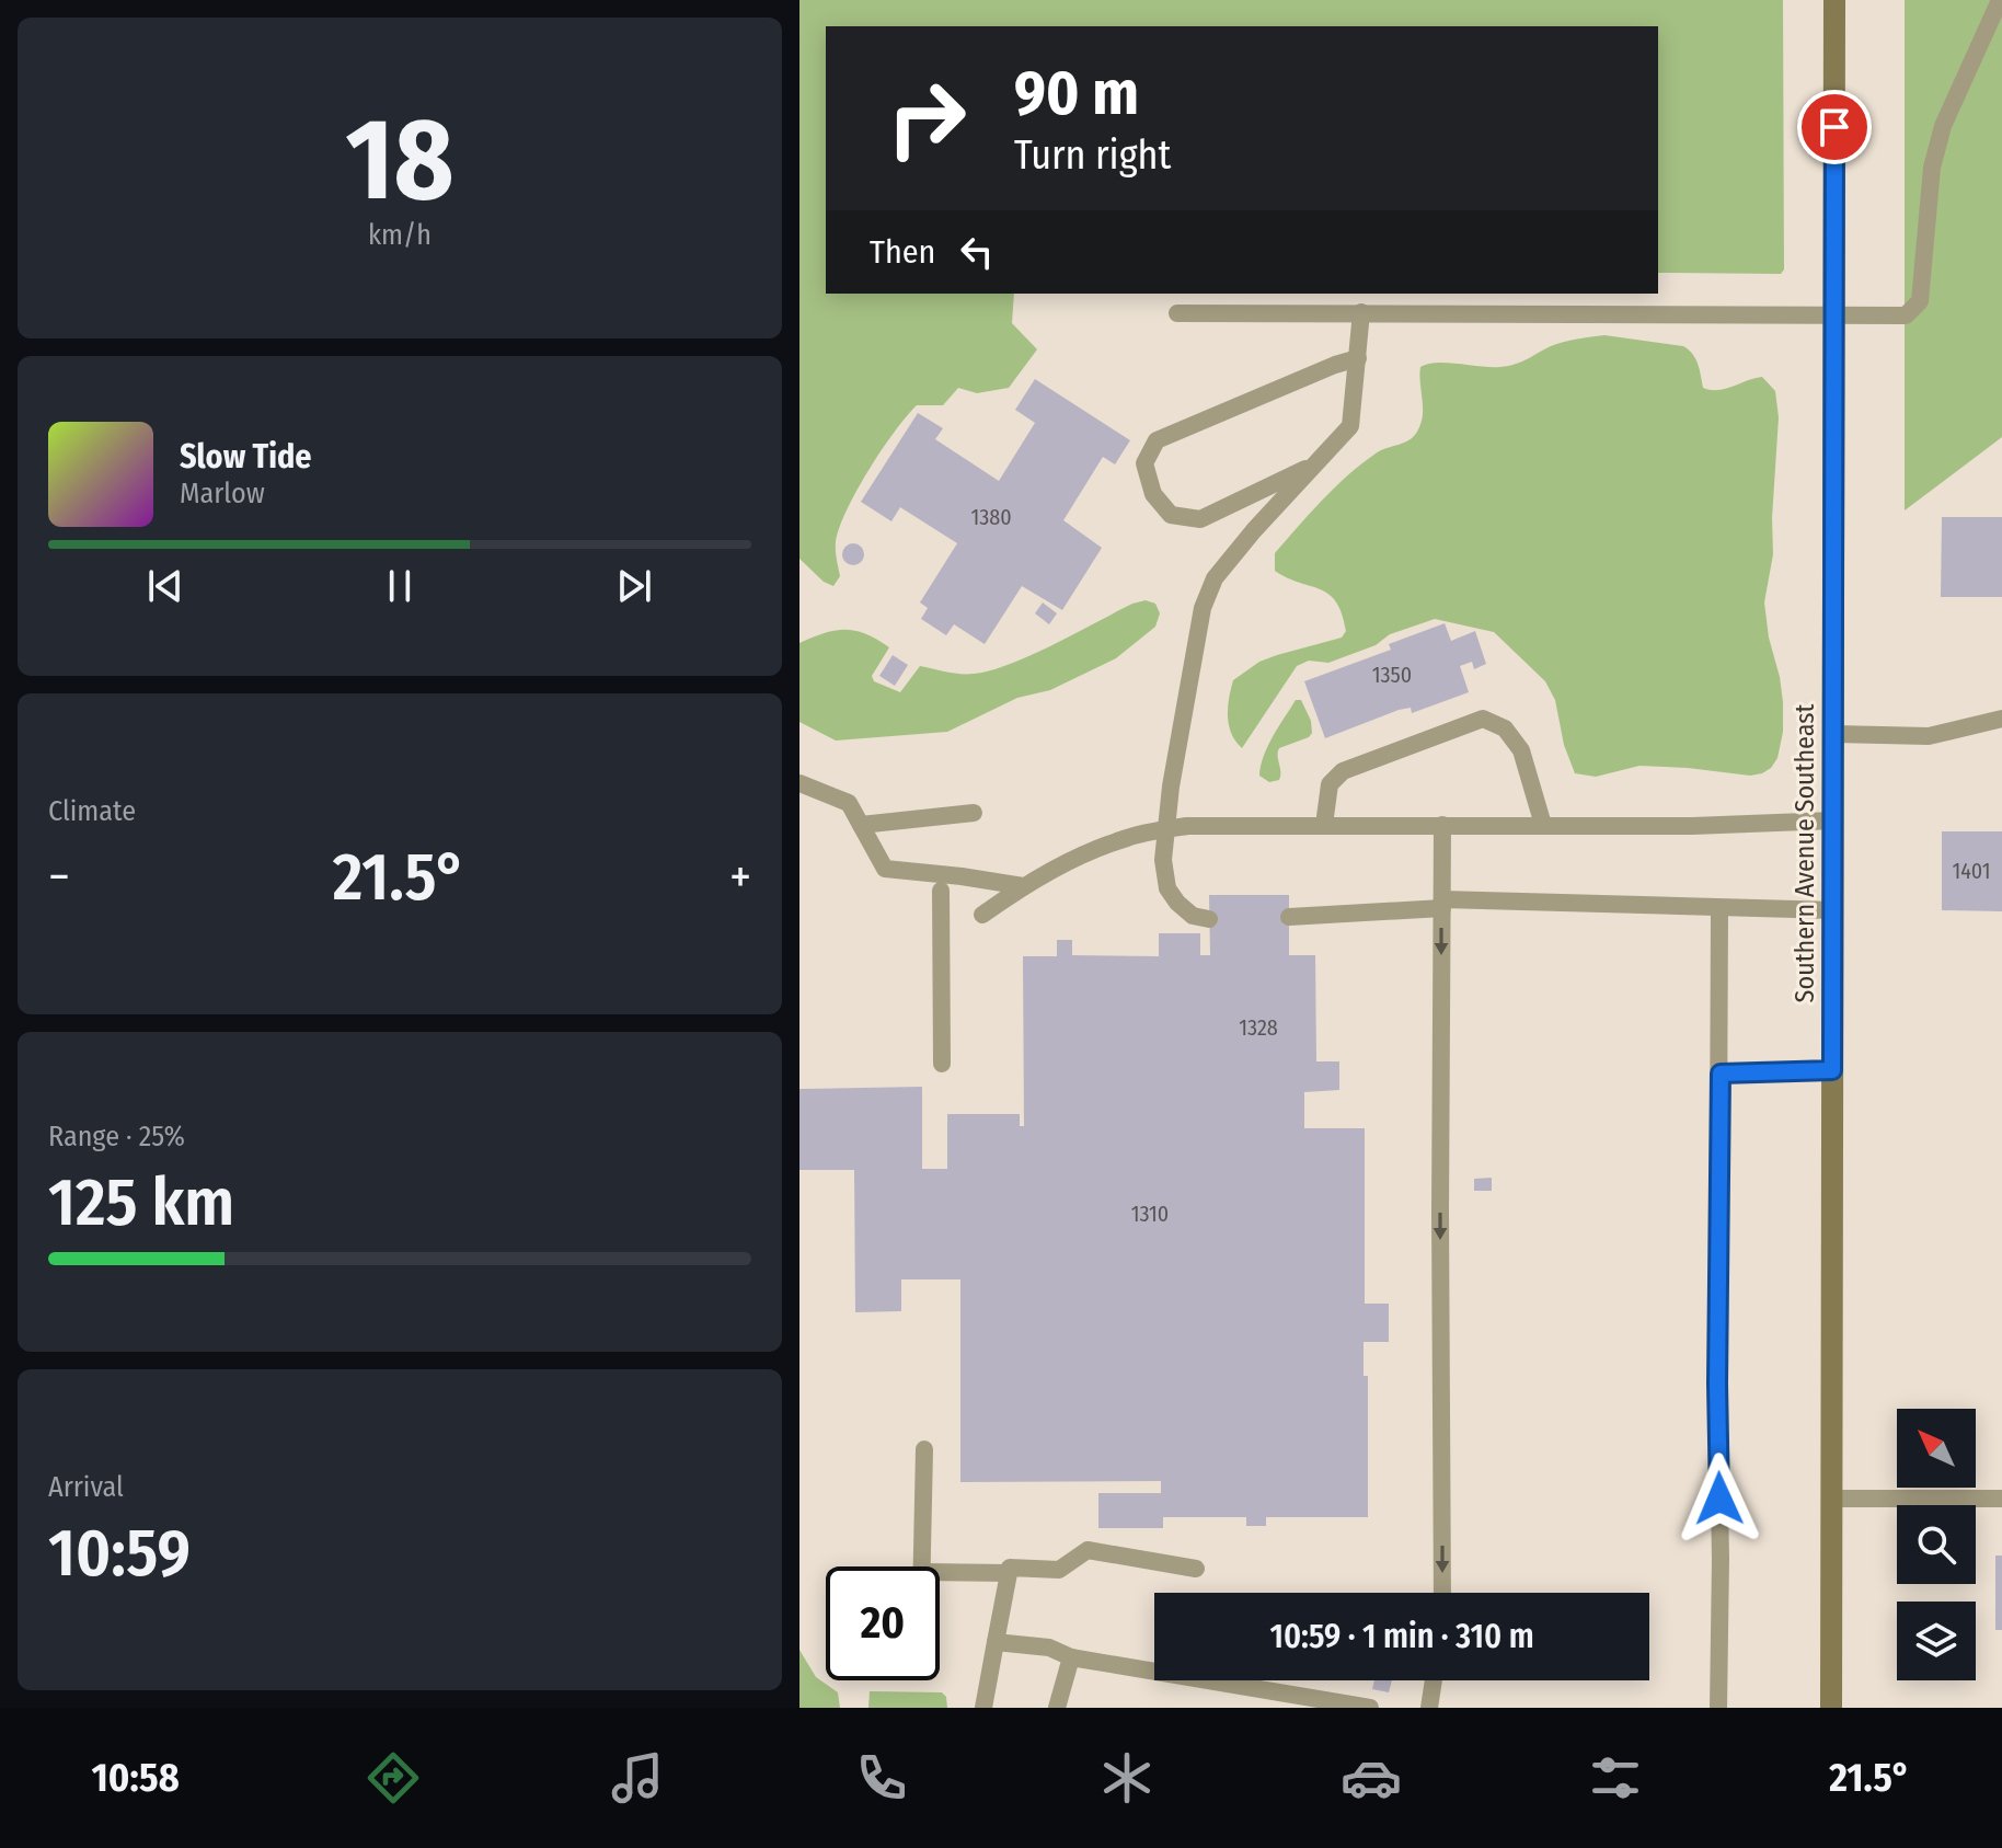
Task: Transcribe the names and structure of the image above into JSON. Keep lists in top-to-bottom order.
{
  "streets": {
    "main road": ["Southern Avenue Southeast"]
  },
  "house_numbers": [
    "1380",
    "1350",
    "1401",
    "1328",
    "1310"
  ],
  "north": "top left",
  "page": {
    "tile": [
      ["18", "km/h"],
      "Climate",
      ["Range · 25%", "125 km"],
      ["Arrival", "10:59"]
    ],
    "turn": ["90 m", "Turn right"],
    "then": "Then",
    "song": ["Slow Tide", "Marlow"],
    "heat": ["−", "21.5°", "+"],
    "limit": "20",
    "trip": "10:59 · 1 min · 310 m",
    "tabs": ["10:58", "21.5°"]
  }
}
